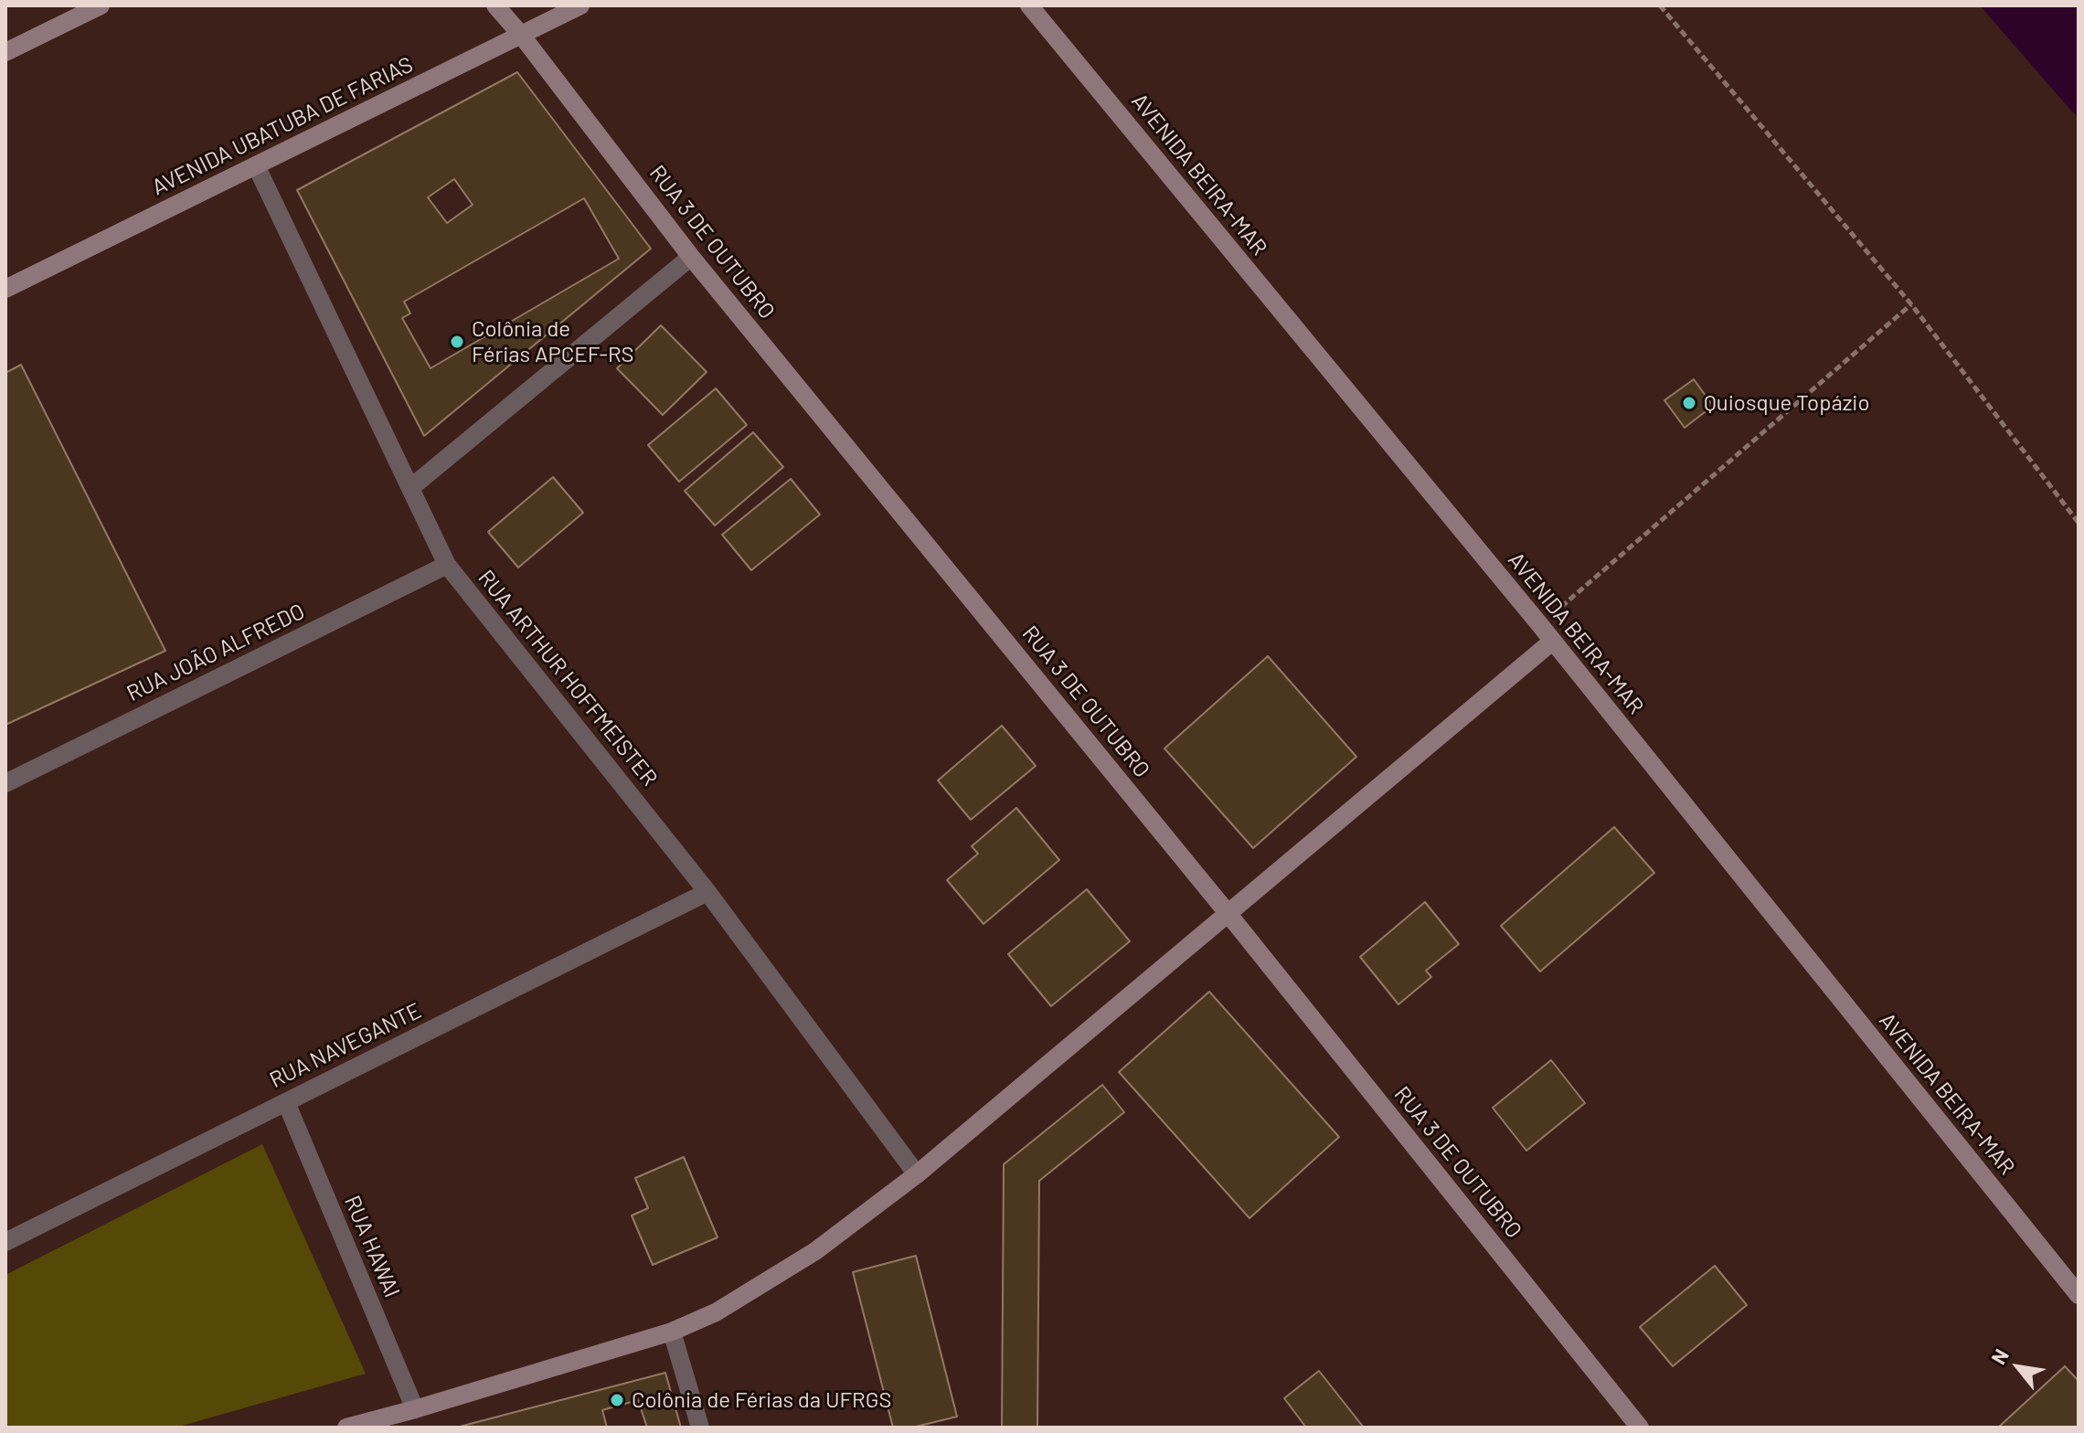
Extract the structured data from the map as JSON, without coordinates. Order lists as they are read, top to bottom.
{
  "streets": {
    "street": [
      "AVENIDA UBATUBA DE FARIAS",
      "AVENIDA BEIRA-MAR",
      "RUA 3 DE OUTUBRO",
      "RUA JOÃO ALFREDO",
      "RUA ARTHUR HOFFMEISTER",
      "RUA NAVEGANTE",
      "RUA HAWAI"
    ]
  },
  "crossings": [
    ["AVENIDA UBATUBA DE FARIAS", "RUA 3 DE OUTUBRO"],
    ["AVENIDA UBATUBA DE FARIAS", "RUA ARTHUR HOFFMEISTER"],
    ["RUA JOÃO ALFREDO", "RUA ARTHUR HOFFMEISTER"],
    ["RUA ARTHUR HOFFMEISTER", "RUA NAVEGANTE"],
    ["RUA NAVEGANTE", "RUA HAWAI"]
  ],
  "places": ["Colônia de Férias APCEF-RS", "Quiosque Topázio", "Colônia de Férias da UFRGS"],
  "north": "top left"
}
